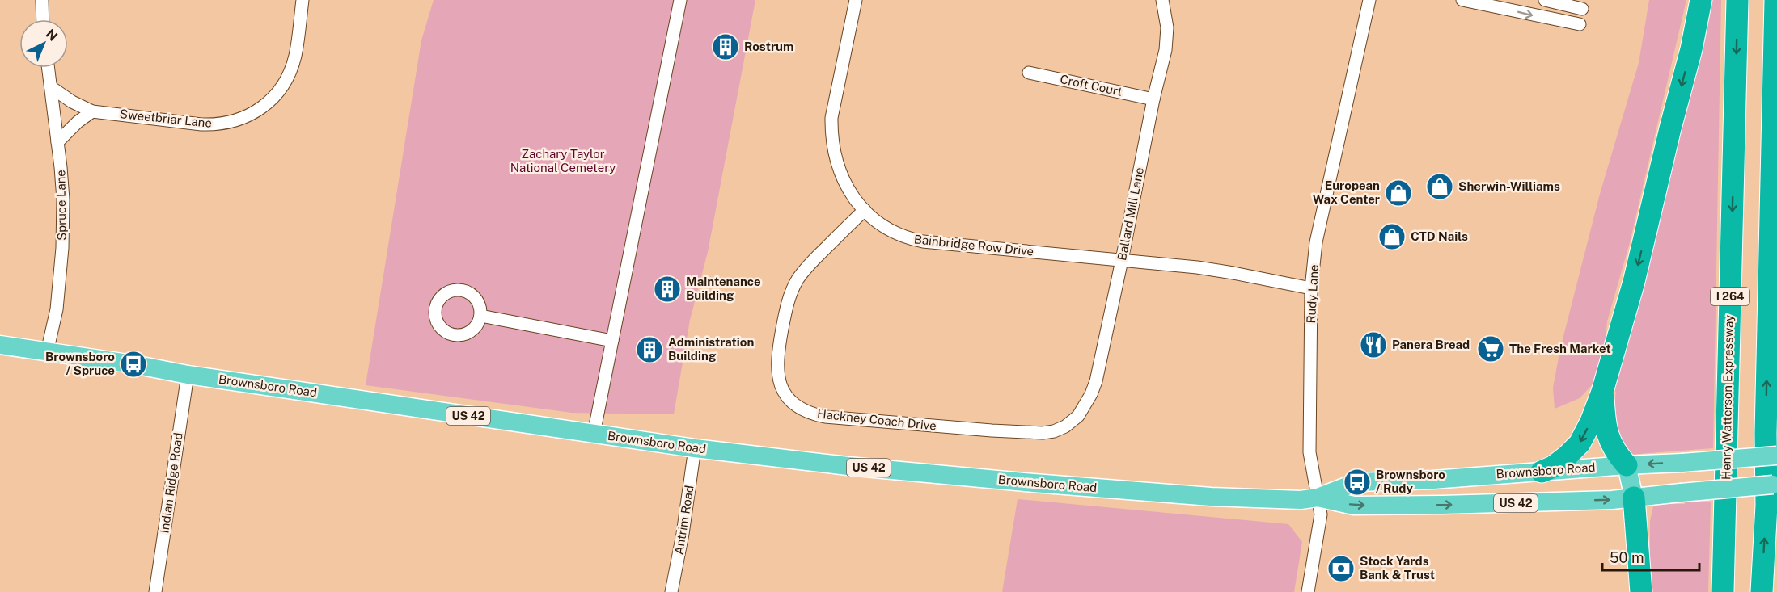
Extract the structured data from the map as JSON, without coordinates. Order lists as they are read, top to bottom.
{
  "streets": {
    "highway": ["I 264", "Henry Watterson Expressway"],
    "main road": ["Brownsboro Road", "US 42"],
    "street": [
      "Croft Court",
      "Sweetbriar Lane",
      "Spruce Lane",
      "Ballard Mill Lane",
      "Bainbridge Row Drive",
      "Rudy Lane",
      "Hackney Coach Drive",
      "Indian Ridge Road",
      "Antrim Road"
    ]
  },
  "crossings": [
    ["Croft Court", "Ballard Mill Lane"],
    ["Sweetbriar Lane", "Spruce Lane"],
    ["Spruce Lane", "Brownsboro Road"],
    ["Ballard Mill Lane", "Bainbridge Row Drive"],
    ["Ballard Mill Lane", "Hackney Coach Drive"],
    ["Bainbridge Row Drive", "Rudy Lane"],
    ["Bainbridge Row Drive", "Hackney Coach Drive"],
    ["Rudy Lane", "Brownsboro Road"],
    ["Brownsboro Road", "Indian Ridge Road"],
    ["Brownsboro Road", "Antrim Road"]
  ],
  "parks": ["Zachary Taylor National Cemetery"],
  "places": {
    "building": ["Rostrum", "Maintenance Building", "Administration Building"],
    "shop": ["Sherwin-Williams", "European Wax Center", "CTD Nails"],
    "restaurant": ["Panera Bread"],
    "supermarket": ["The Fresh Market"],
    "bus stop": ["Brownsboro / Spruce", "Brownsboro / Rudy"],
    "bank": ["Stock Yards Bank & Trust"]
  },
  "scale_bar": "50 m",
  "north": "top right"
}
